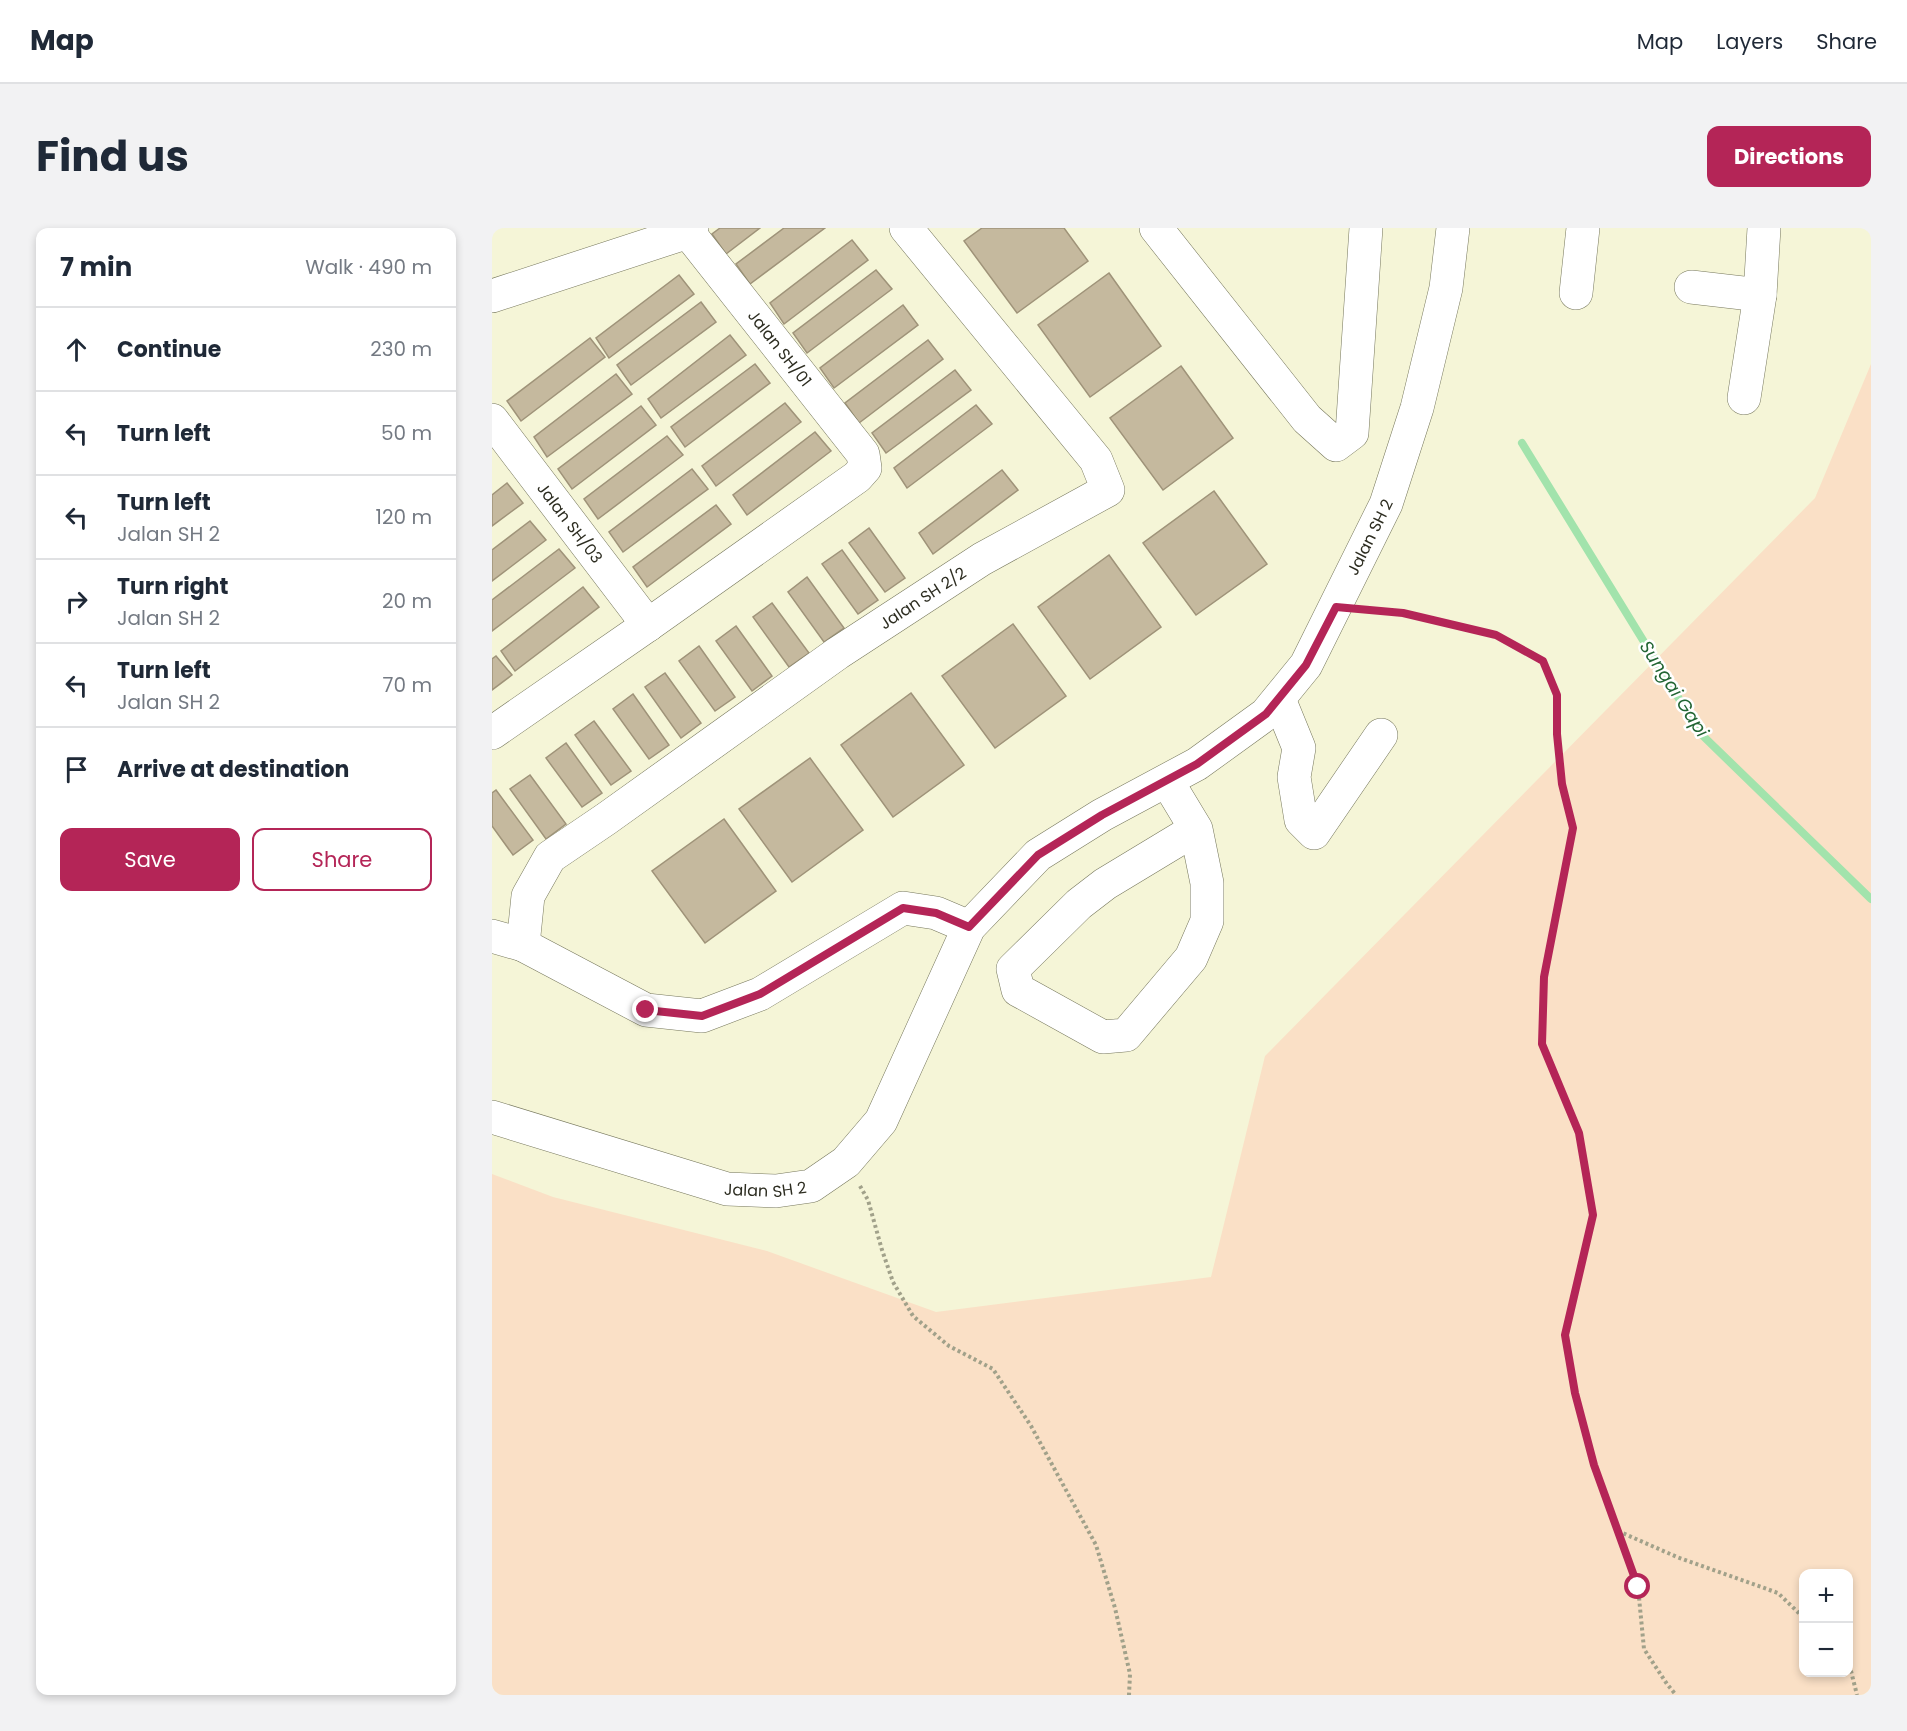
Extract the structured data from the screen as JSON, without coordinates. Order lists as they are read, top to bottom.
{
  "streets": {
    "street": [
      "Jalan SH/01",
      "Jalan SH/03",
      "Jalan SH 2",
      "Jalan SH 2/2"
    ]
  },
  "crossings": [
    ["Jalan SH/01", "Jalan SH/03"]
  ],
  "water": ["Sungai Gapi"],
  "page": {
    "header": "Map",
    "nav": ["Map", "Layers", "Share"],
    "title": "Find us",
    "buttons": [
      "Directions",
      ["Save", "Share"]
    ],
    "heading": ["7 min", "Walk · 490 m"],
    "list": [
      ["Continue", "230 m"],
      ["Turn left", "50 m"],
      ["Turn left", "Jalan SH 2", "120 m"],
      ["Turn right", "Jalan SH 2", "20 m"],
      ["Turn left", "Jalan SH 2", "70 m"],
      "Arrive at destination"
    ],
    "map_buttons": ["+", "−"]
  }
}
